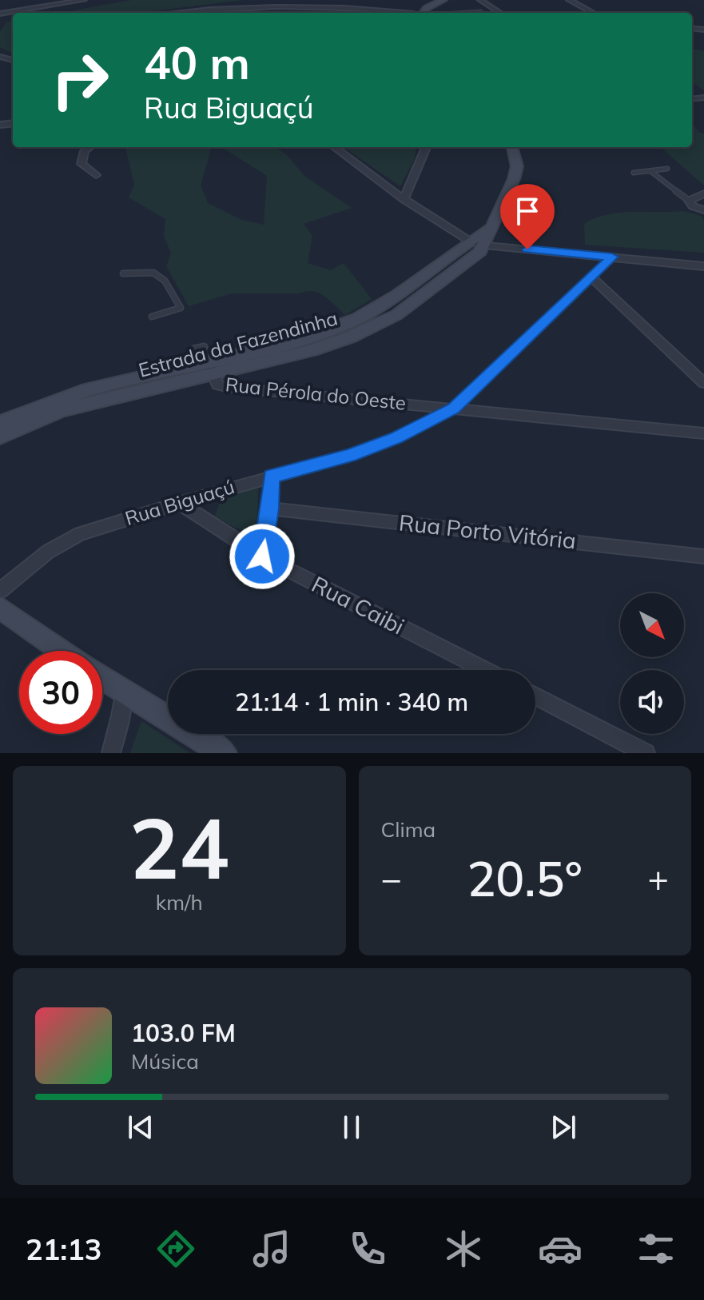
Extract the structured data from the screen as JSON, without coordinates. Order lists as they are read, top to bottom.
{
  "streets": {
    "main road": ["Estrada da Fazendinha"],
    "street": [
      "Rua Pérola do Oeste",
      "Rua Biguaçú",
      "Rua Porto Vitória",
      "Rua Caibi"
    ]
  },
  "crossings": [
    ["Estrada da Fazendinha", "Rua Pérola do Oeste"],
    ["Rua Pérola do Oeste", "Rua Biguaçú"],
    ["Rua Biguaçú", "Rua Caibi"]
  ],
  "north": "bottom right",
  "page": {
    "turn": ["40 m", "Rua Biguaçú"],
    "limit": "30",
    "trip": "21:14 · 1 min · 340 m",
    "tile": [
      ["24", "km/h"],
      "Clima"
    ],
    "heat": ["−", "20.5°", "+"],
    "song": ["103.0 FM", "Música"],
    "tabs": "21:13"
  }
}
